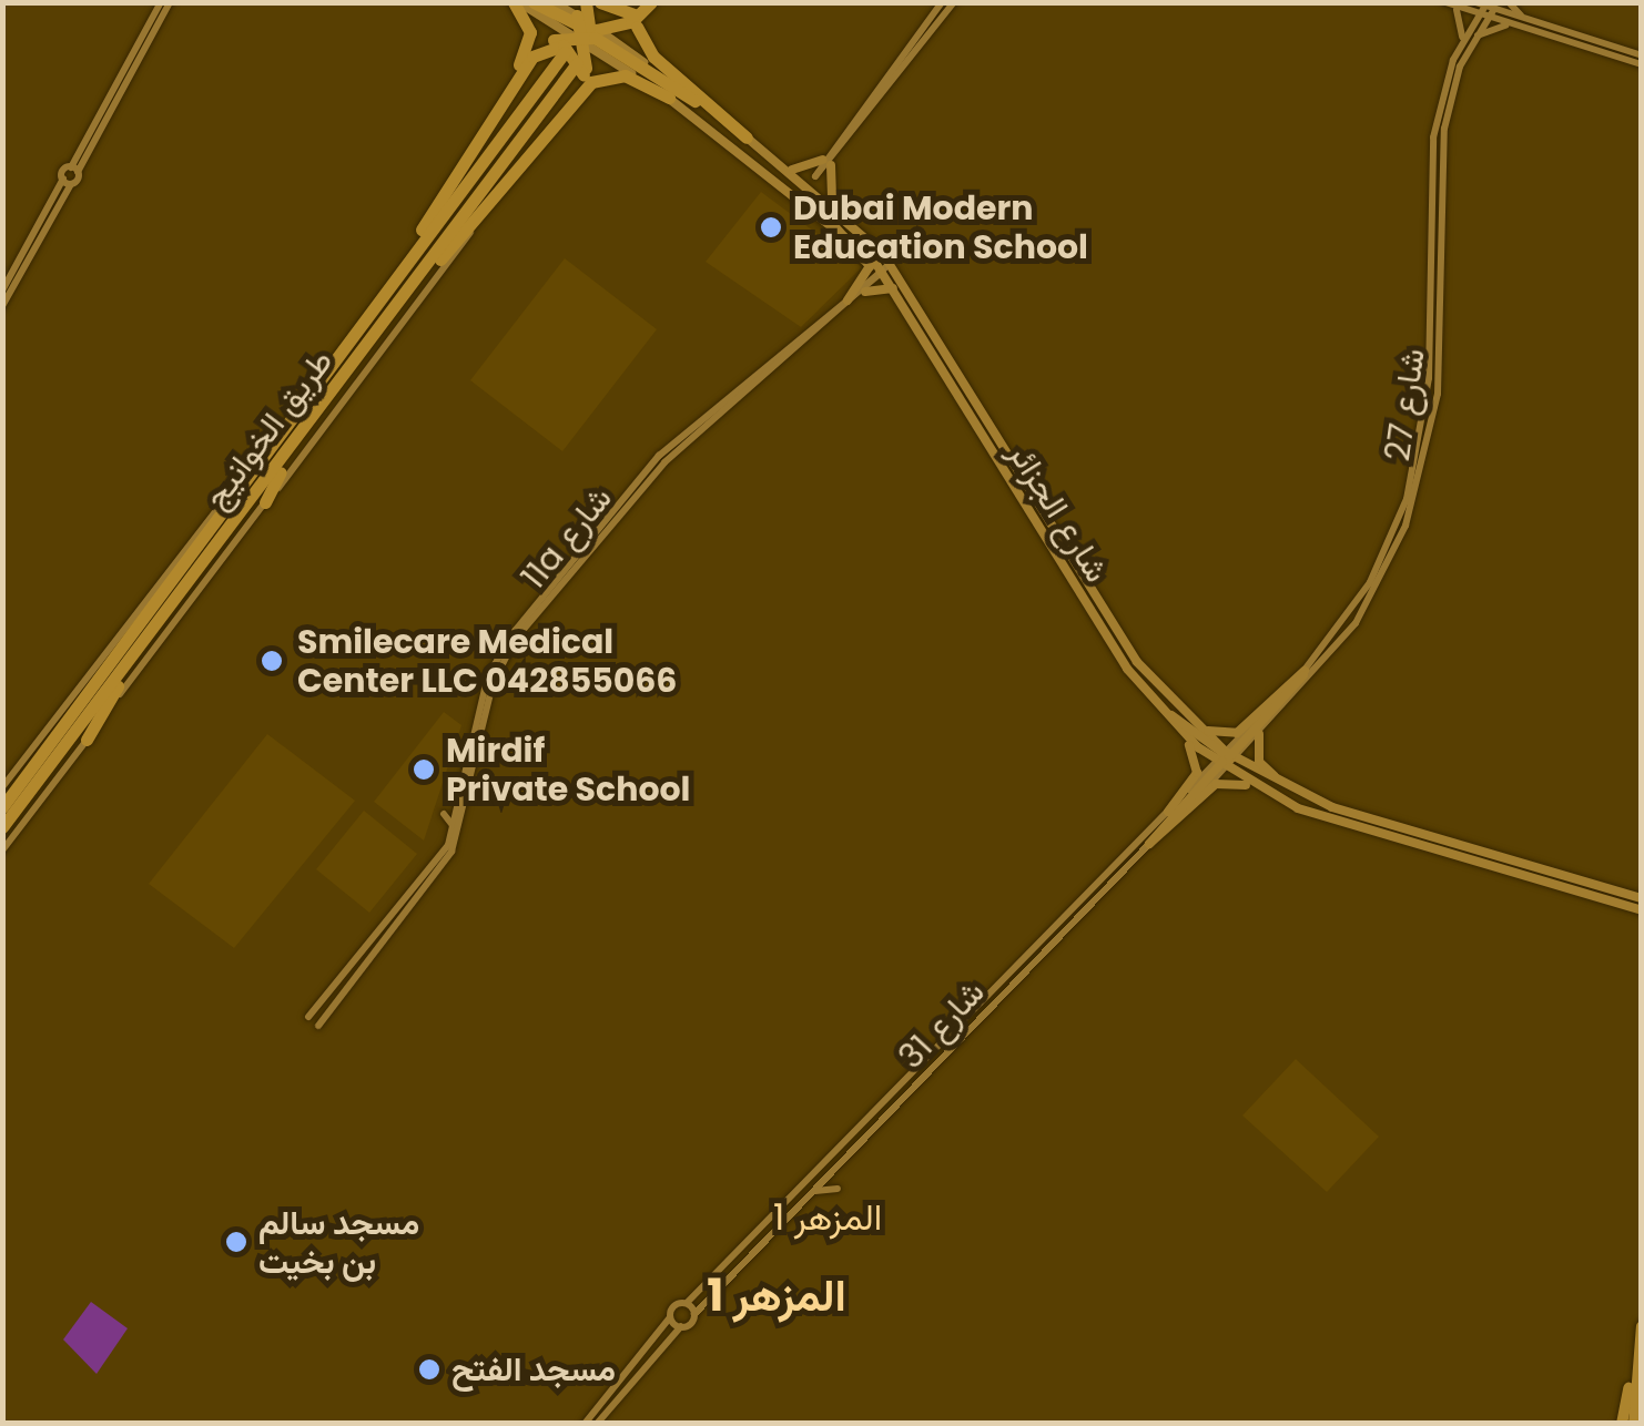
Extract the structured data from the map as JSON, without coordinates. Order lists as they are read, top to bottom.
{
  "streets": {
    "highway": ["طريق الخوانيج"],
    "main road": ["شارع الجزائر"],
    "street": ["شارع 27", "11a شارع", "شارع 31"]
  },
  "crossings": [
    ["شارع 27", "شارع الجزائر"],
    ["شارع 27", "شارع 31"],
    ["شارع الجزائر", "11a شارع"],
    ["شارع الجزائر", "شارع 31"]
  ],
  "districts": ["المزهر 1", "المزهر 1"],
  "places": [
    "Dubai Modern Education School",
    "Smilecare Medical Center LLC 042855066",
    "Mirdif Private School",
    "مسجد سالم بن بخيت",
    "مسجد الفتح"
  ]
}
